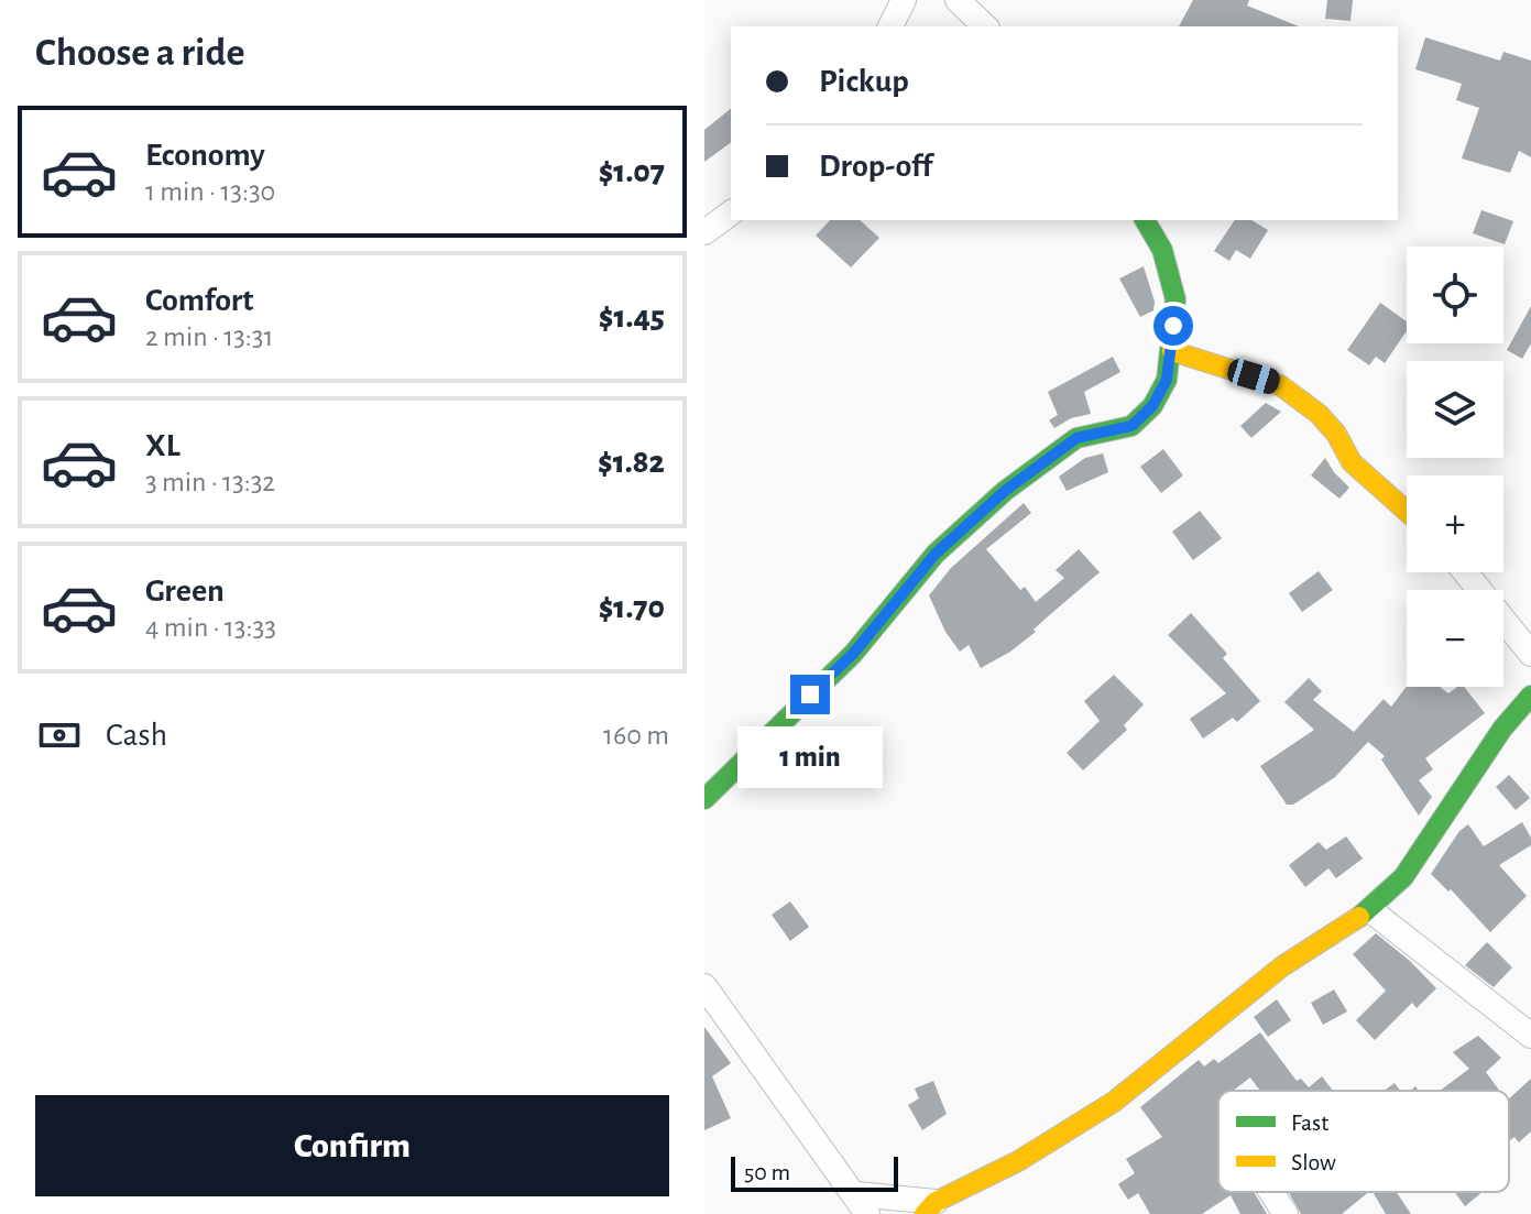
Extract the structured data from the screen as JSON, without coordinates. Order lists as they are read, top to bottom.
{
  "legend": ["Fast", "Slow"],
  "scale_bar": "50 m",
  "page": {
    "heading": "Choose a ride",
    "banner": ["Pickup", "Drop-off"],
    "list": [
      {
        "name": "Economy",
        "note": "1 min · 13:30",
        "value": "$1.07"
      },
      {
        "name": "Comfort",
        "note": "2 min · 13:31",
        "value": "$1.45"
      },
      {
        "name": "XL",
        "note": "3 min · 13:32",
        "value": "$1.82"
      },
      {
        "name": "Green",
        "note": "4 min · 13:33",
        "value": "$1.70"
      }
    ],
    "map_buttons": ["+", "−"],
    "pay": ["Cash", "160 m"],
    "bubble": "1 min",
    "buttons": "Confirm",
    "scale": "50 m"
  }
}
